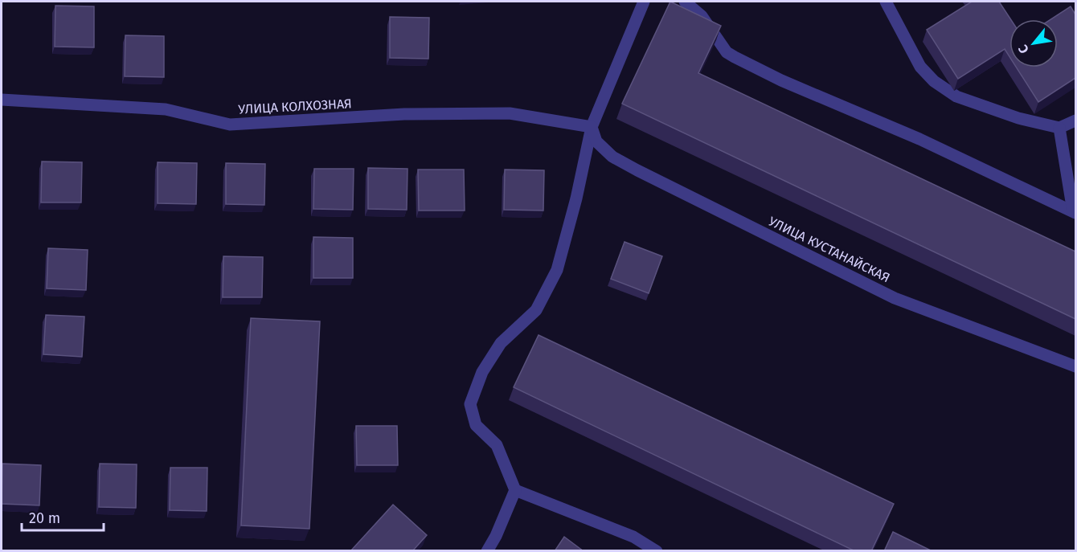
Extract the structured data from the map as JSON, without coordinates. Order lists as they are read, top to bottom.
{
  "streets": {
    "street": ["УЛИЦА КОЛХОЗНАЯ", "УЛИЦА КУСТАНАЙСКАЯ"]
  },
  "crossings": [
    ["УЛИЦА КОЛХОЗНАЯ", "УЛИЦА КУСТАНАЙСКАЯ"]
  ],
  "scale_bar": "20 m",
  "north": "bottom left"
}
